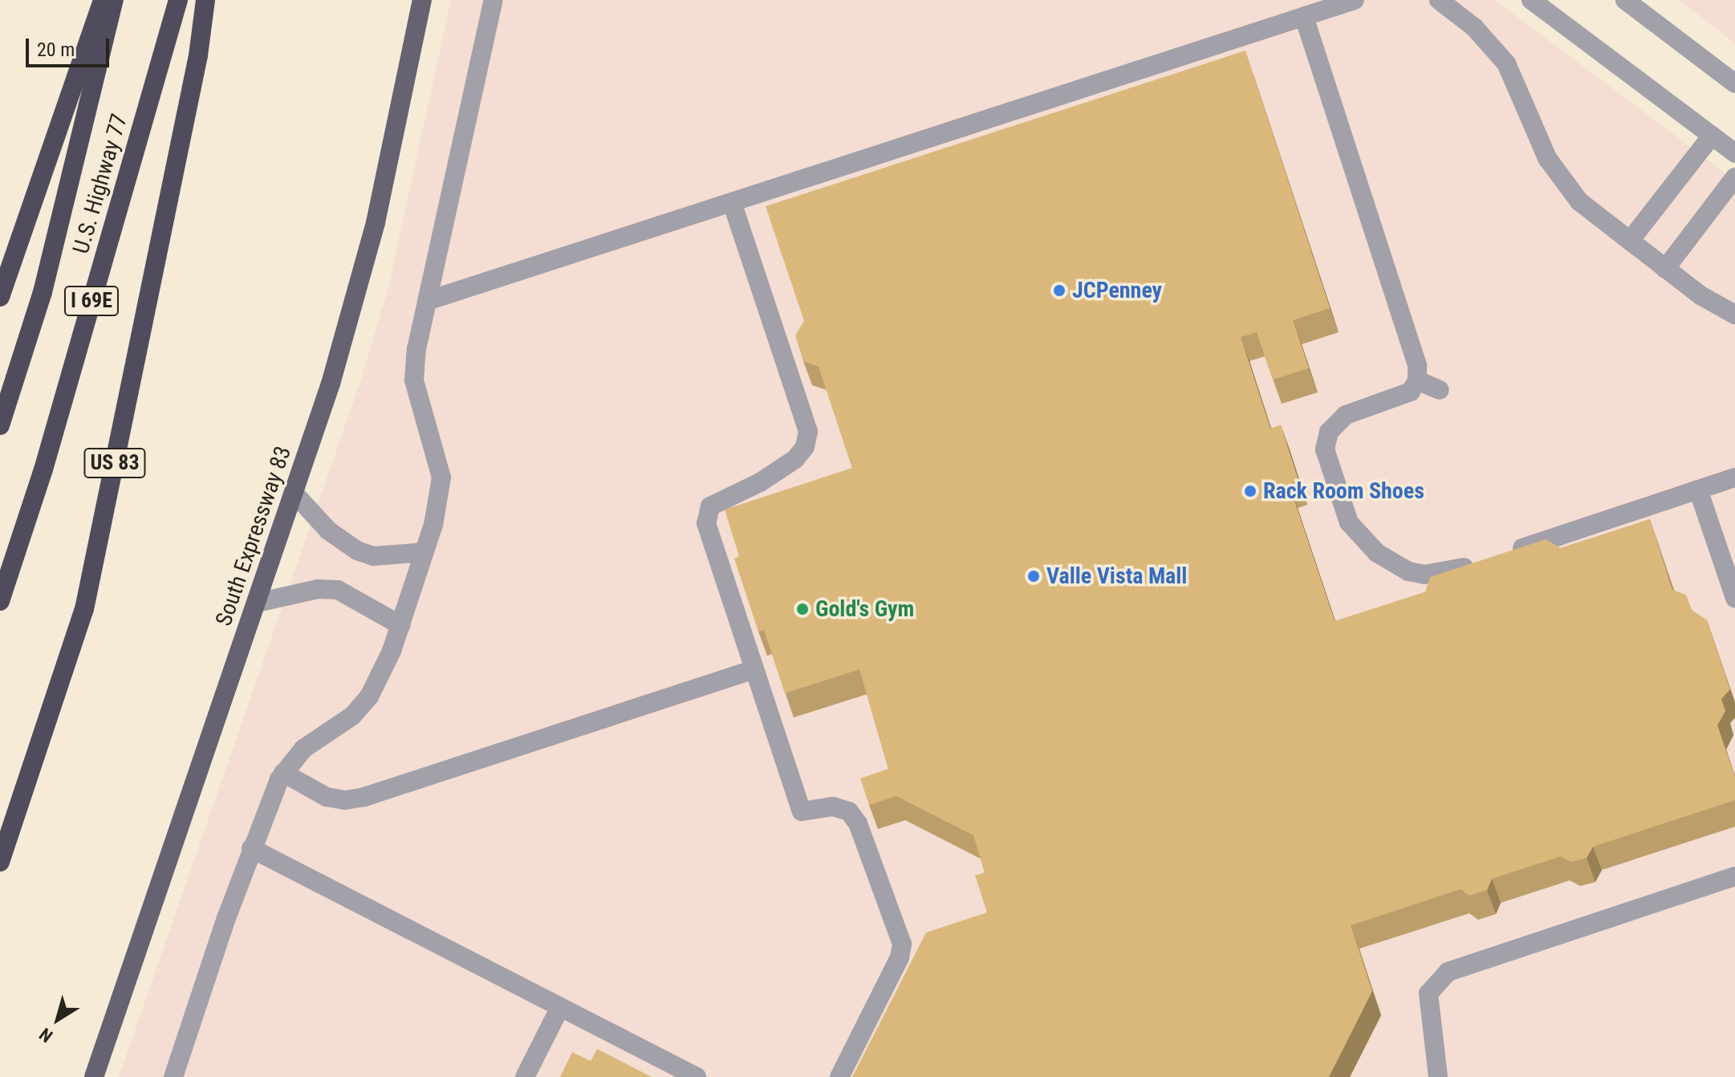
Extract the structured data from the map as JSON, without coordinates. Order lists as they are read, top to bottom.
{
  "streets": {
    "highway": ["U.S. Highway 77", "I 69E", "US 83"],
    "main road": ["South Expressway 83"]
  },
  "places": [
    "JCPenney",
    "Rack Room Shoes",
    "Valle Vista Mall",
    "Gold's Gym"
  ],
  "scale_bar": "20 m",
  "north": "bottom left"
}
